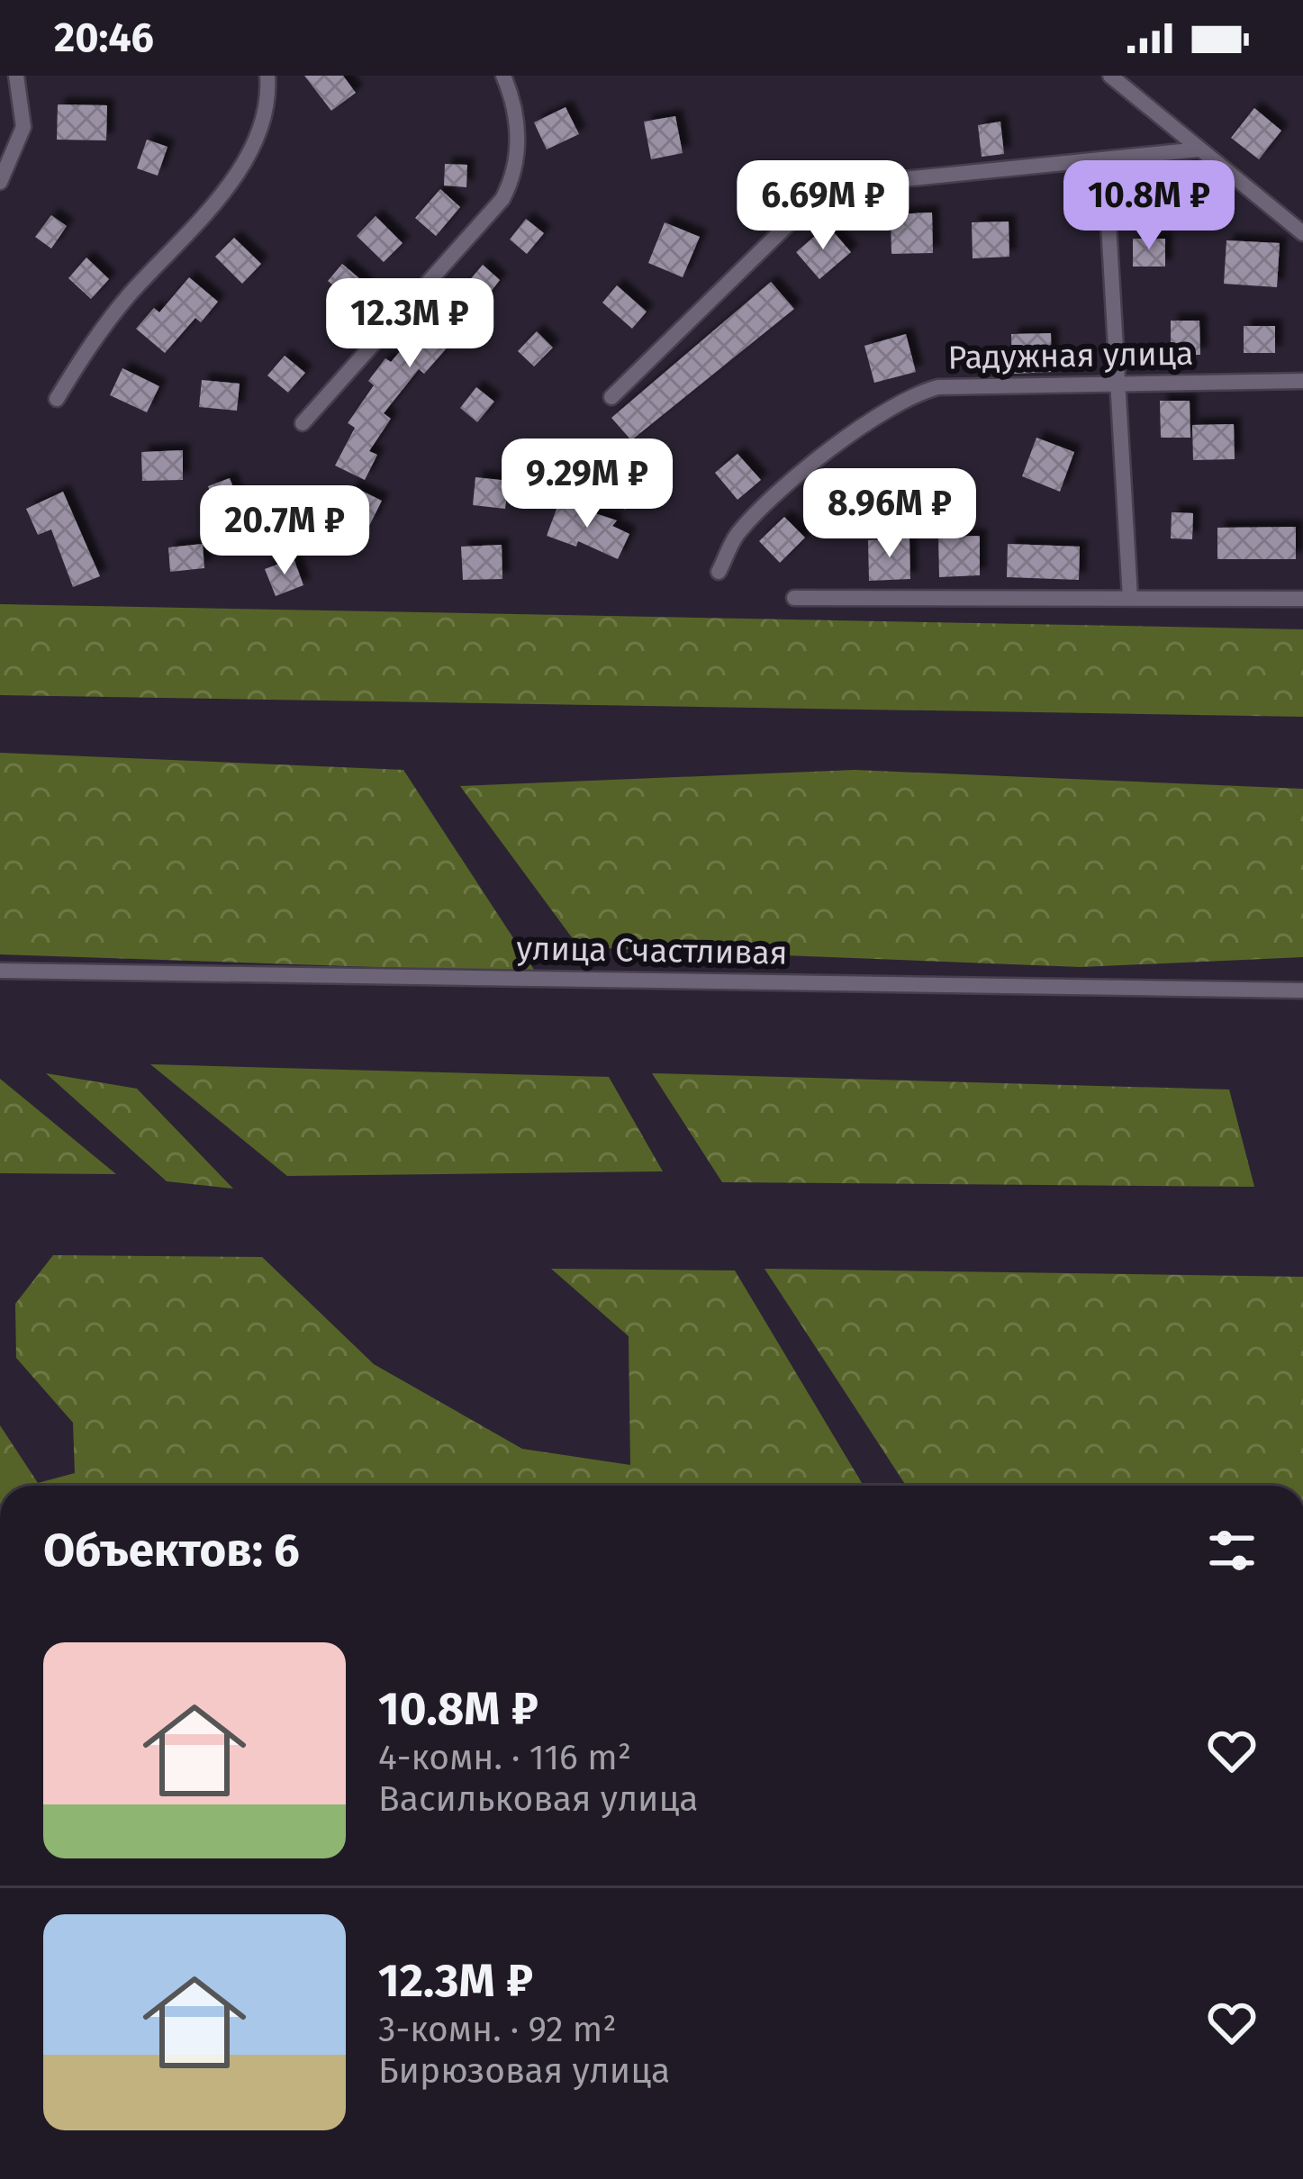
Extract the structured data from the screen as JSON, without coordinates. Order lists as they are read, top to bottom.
{
  "streets": {
    "street": ["Радужная улица", "улица Счастливая"]
  },
  "page": {
    "status": "20:46",
    "price": [
      "6.69M ₽",
      "10.8M ₽",
      "12.3M ₽",
      "9.29M ₽",
      "8.96M ₽",
      "20.7M ₽"
    ],
    "heading": "Объектов: 6",
    "list": [
      {
        "name": "10.8M ₽",
        "note": "4-комн. · 116 m² · Васильковая улица"
      },
      {
        "name": "12.3M ₽",
        "note": "3-комн. · 92 m² · Бирюзовая улица"
      }
    ]
  }
}
